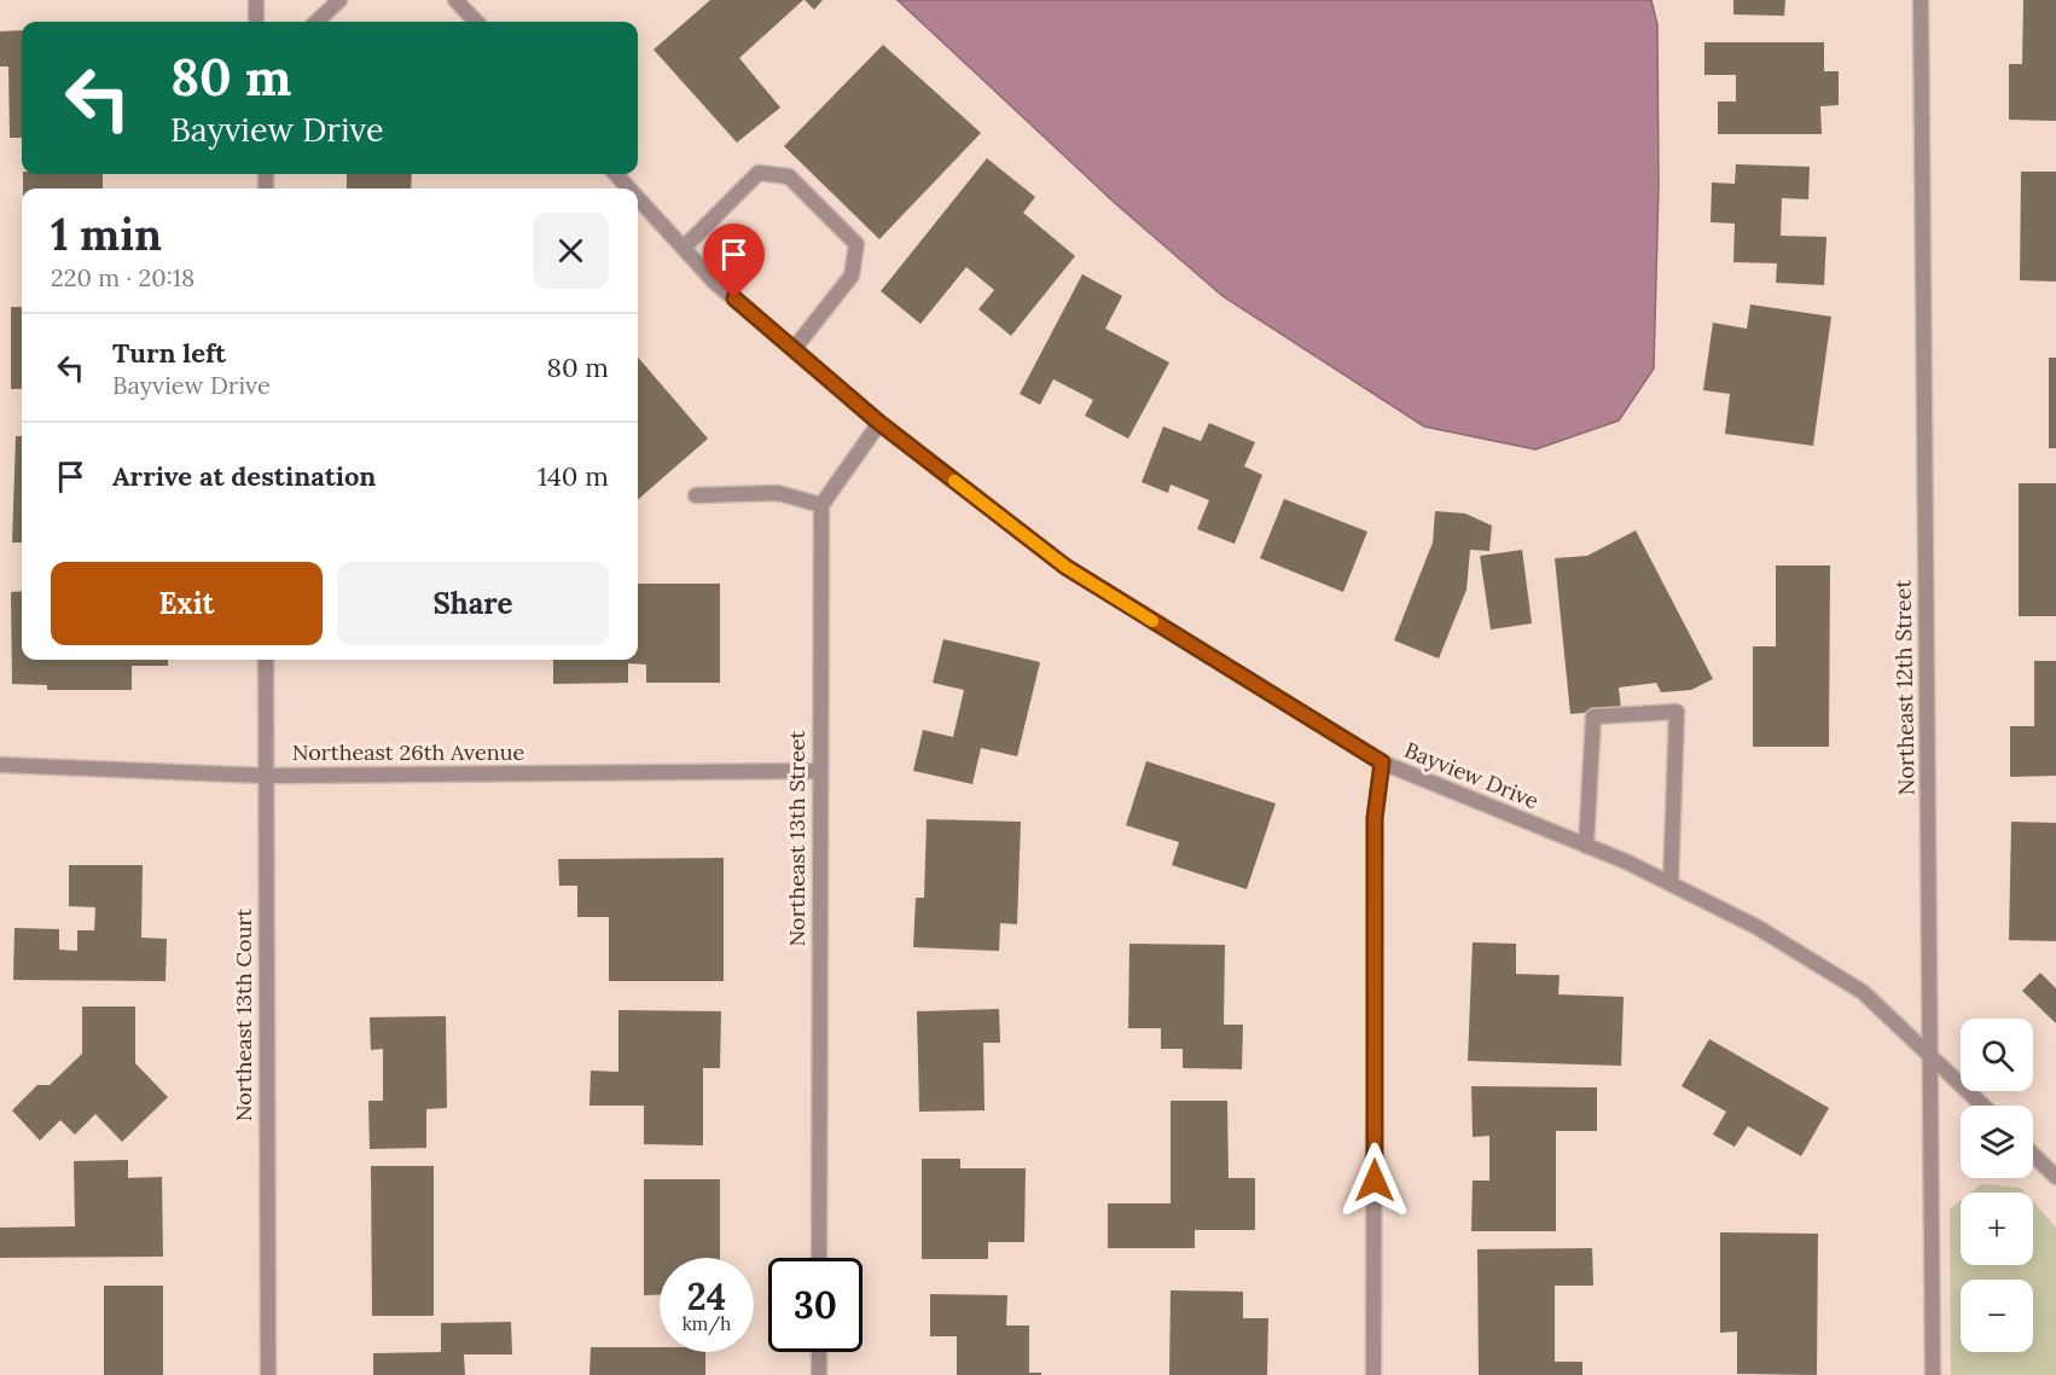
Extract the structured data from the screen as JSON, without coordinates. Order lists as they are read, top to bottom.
{
  "streets": {
    "street": [
      "Northeast 12th Street",
      "Northeast 26th Avenue",
      "Bayview Drive",
      "Northeast 13th Street",
      "Northeast 13th Court"
    ]
  },
  "crossings": [
    ["Northeast 12th Street", "Bayview Drive"],
    ["Northeast 26th Avenue", "Northeast 13th Street"],
    ["Northeast 26th Avenue", "Northeast 13th Court"]
  ],
  "page": {
    "turn": ["80 m", "Bayview Drive"],
    "heading": ["1 min", "220 m · 20:18"],
    "list": [
      {
        "name": "Turn left",
        "note": "Bayview Drive",
        "value": "80 m"
      },
      {
        "name": "Arrive at destination",
        "value": "140 m"
      }
    ],
    "buttons": ["Exit", "Share"],
    "map_buttons": ["+", "−"],
    "speed": "24 km/h",
    "limit": "30"
  }
}
